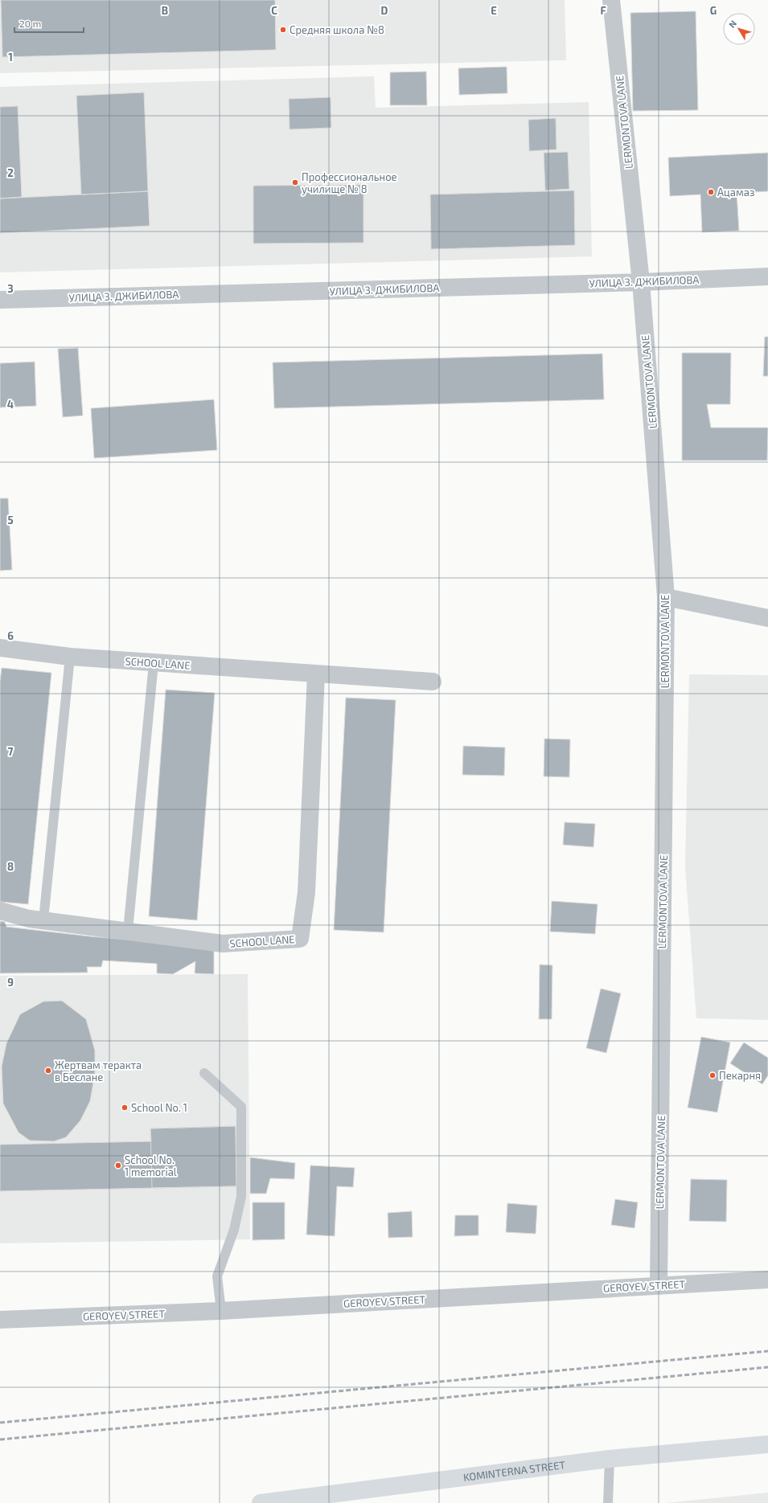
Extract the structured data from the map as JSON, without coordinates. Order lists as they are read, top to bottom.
{
  "streets": {
    "street": [
      "LERMONTOVA LANE",
      "УЛИЦА З. ДЖИБИЛОВА",
      "SCHOOL LANE",
      "GEROYEV STREET",
      "KOMINTERNA STREET"
    ]
  },
  "crossings": [
    ["LERMONTOVA LANE", "УЛИЦА З. ДЖИБИЛОВА"],
    ["LERMONTOVA LANE", "GEROYEV STREET"]
  ],
  "places": [
    "Средняя школа №8",
    "Профессиональное училище № 8",
    "Ацамаз",
    "Жертвам теракта в Беслане",
    "Пекарня",
    "School No. 1",
    "School No. 1 memorial"
  ],
  "scale_bar": "20 m",
  "north": "top left",
  "grid": {
    "columns": [
      "B",
      "C",
      "D",
      "E",
      "F",
      "G"
    ],
    "rows": [
      "1",
      "2",
      "3",
      "4",
      "5",
      "6",
      "7",
      "8",
      "9"
    ]
  }
}
